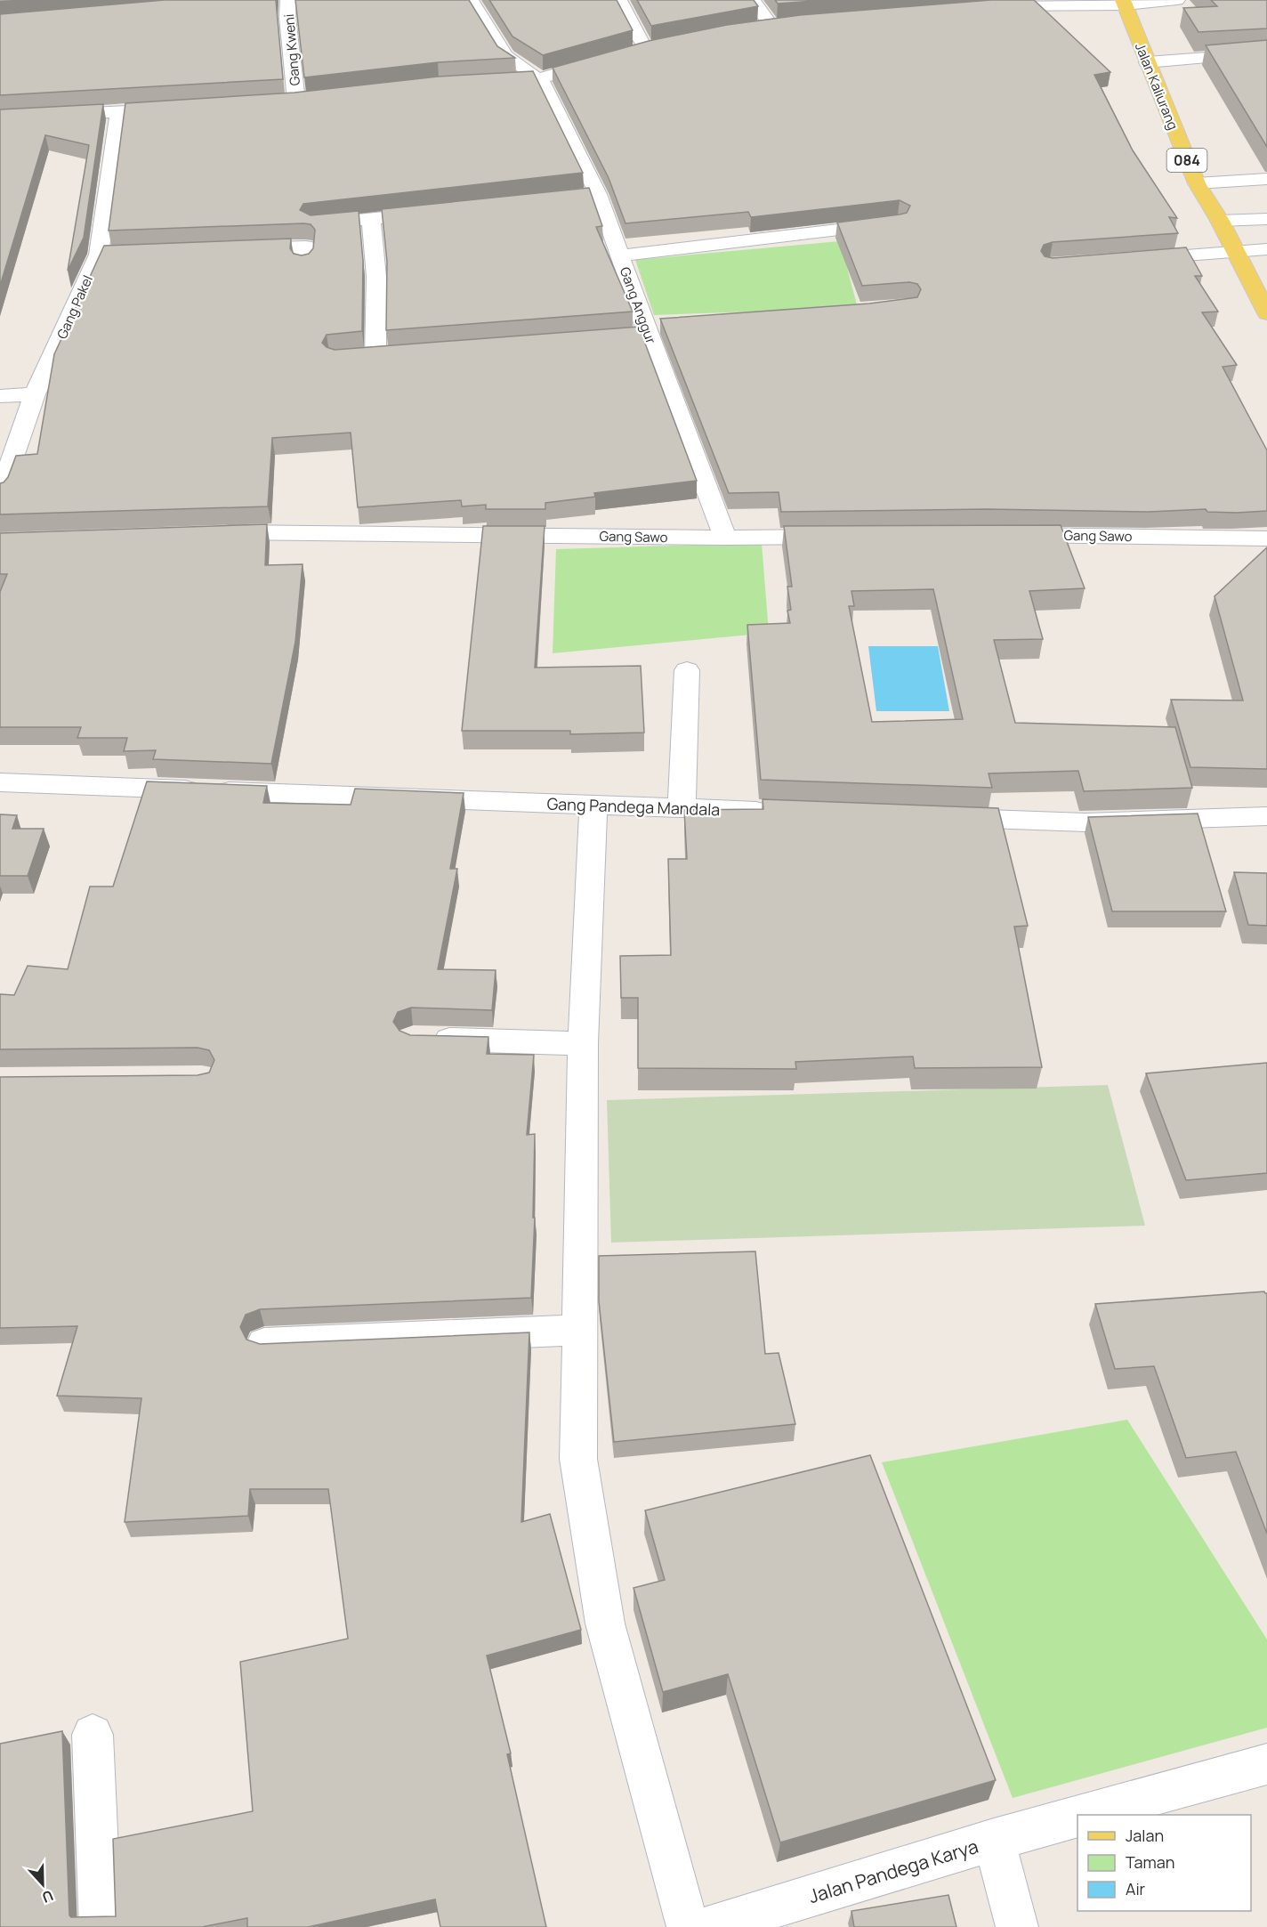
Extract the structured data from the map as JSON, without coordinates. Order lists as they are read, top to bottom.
{
  "streets": {
    "main road": ["Jalan Kaliurang", "084"],
    "street": [
      "Gang Kweni",
      "Gang Anggur",
      "Gang Pakel",
      "Gang Sawo",
      "Gang Pandega Mandala",
      "Jalan Pandega Karya"
    ]
  },
  "crossings": [
    ["Gang Anggur", "Gang Sawo"]
  ],
  "legend": ["Jalan", "Taman", "Air"],
  "north": "bottom"
}
